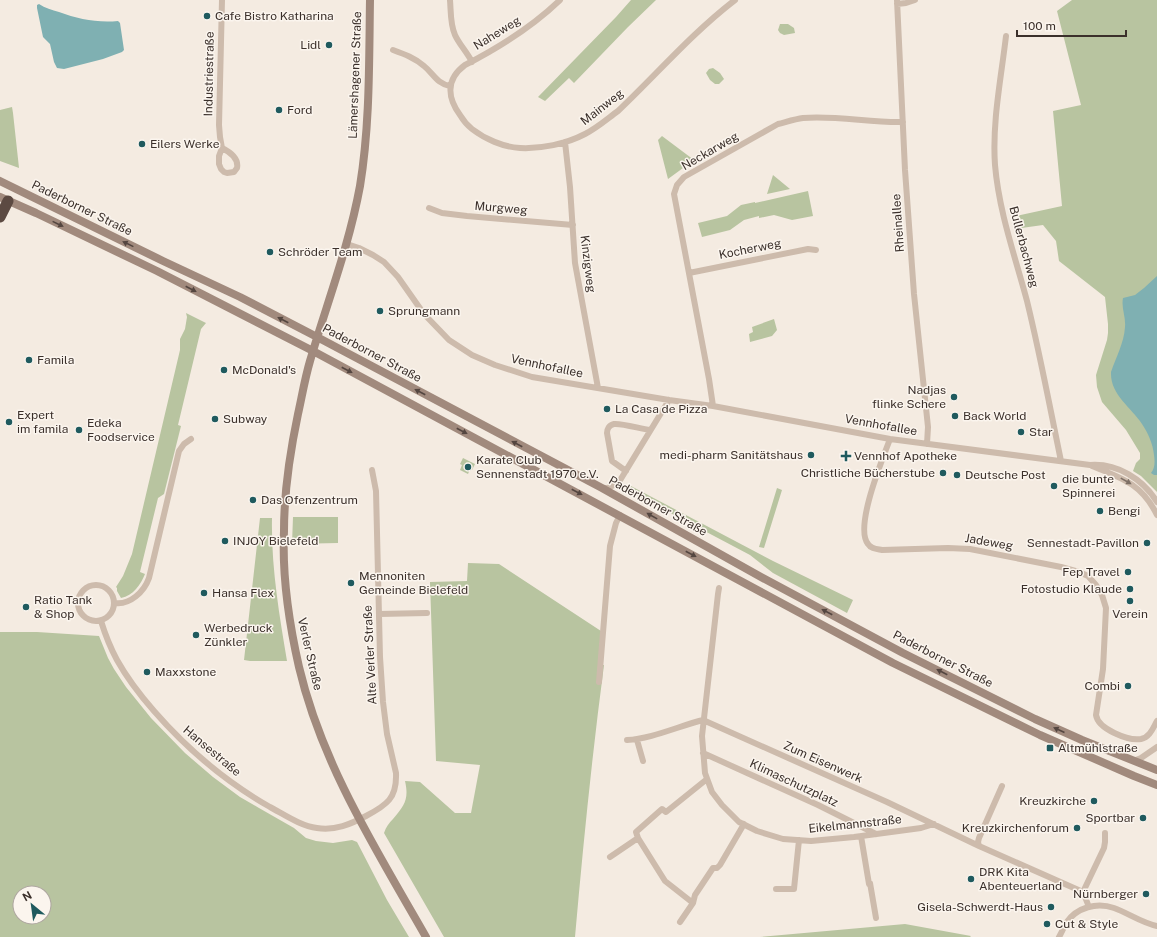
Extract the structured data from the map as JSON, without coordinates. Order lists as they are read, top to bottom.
{
  "streets": {
    "main road": ["Lämershagener Straße", "Paderborner Straße", "Verler Straße"],
    "street": [
      "Naheweg",
      "Industriestraße",
      "Mainweg",
      "Neckarweg",
      "Murgweg",
      "Rheinallee",
      "Bullerbachweg",
      "Kocherweg",
      "Kinzigweg",
      "Vennhofallee",
      "Jadeweg",
      "Alte Verler Straße",
      "Hansestraße",
      "Zum Eisenwerk",
      "Klimaschutzplatz",
      "Eikelmannstraße"
    ]
  },
  "crossings": [
    ["Naheweg", "Mainweg"],
    ["Lämershagener Straße", "Paderborner Straße"],
    ["Lämershagener Straße", "Vennhofallee"],
    ["Lämershagener Straße", "Verler Straße"],
    ["Mainweg", "Kinzigweg"],
    ["Neckarweg", "Rheinallee"],
    ["Neckarweg", "Kocherweg"],
    ["Neckarweg", "Vennhofallee"],
    ["Paderborner Straße", "Verler Straße"],
    ["Murgweg", "Kinzigweg"],
    ["Rheinallee", "Vennhofallee"],
    ["Bullerbachweg", "Vennhofallee"],
    ["Kinzigweg", "Vennhofallee"],
    ["Vennhofallee", "Jadeweg"],
    ["Verler Straße", "Alte Verler Straße"],
    ["Verler Straße", "Hansestraße"],
    ["Alte Verler Straße", "Hansestraße"],
    ["Zum Eisenwerk", "Eikelmannstraße"],
    ["Klimaschutzplatz", "Eikelmannstraße"]
  ],
  "places": {
    "other": [
      "Cafe Bistro Katharina",
      "Lidl",
      "Ford",
      "Eilers Werke",
      "Schröder Team",
      "Sprungmann",
      "Famila",
      "McDonald's",
      "Nadjas flinke Schere",
      "La Casa de Pizza",
      "Back World",
      "Subway",
      "Expert im famila",
      "Edeka Foodservice",
      "Star",
      "medi-pharm Sanitätshaus",
      "Karate Club Sennenstadt 1970 e.V.",
      "Christliche Bücherstube",
      "Deutsche Post",
      "die bunte Spinnerei",
      "Das Ofenzentrum",
      "Bengi",
      "INJOY Bielefeld",
      "Sennestadt-Pavillon",
      "Fep Travel",
      "Mennoniten Gemeinde Bielefeld",
      "Fotostudio Klaude",
      "Hansa Flex",
      "Verein",
      "Ratio Tank & Shop",
      "Werbedruck Zünkler",
      "Maxxstone",
      "Combi",
      "Kreuzkirche",
      "Sportbar",
      "Kreuzkirchenforum",
      "DRK Kita Abenteuerland",
      "Nürnberger",
      "Gisela-Schwerdt-Haus",
      "Cut & Style"
    ],
    "health": ["Vennhof Apotheke"],
    "transit": ["Altmühlstraße"]
  },
  "scale_bar": "100 m",
  "north": "top left"
}
